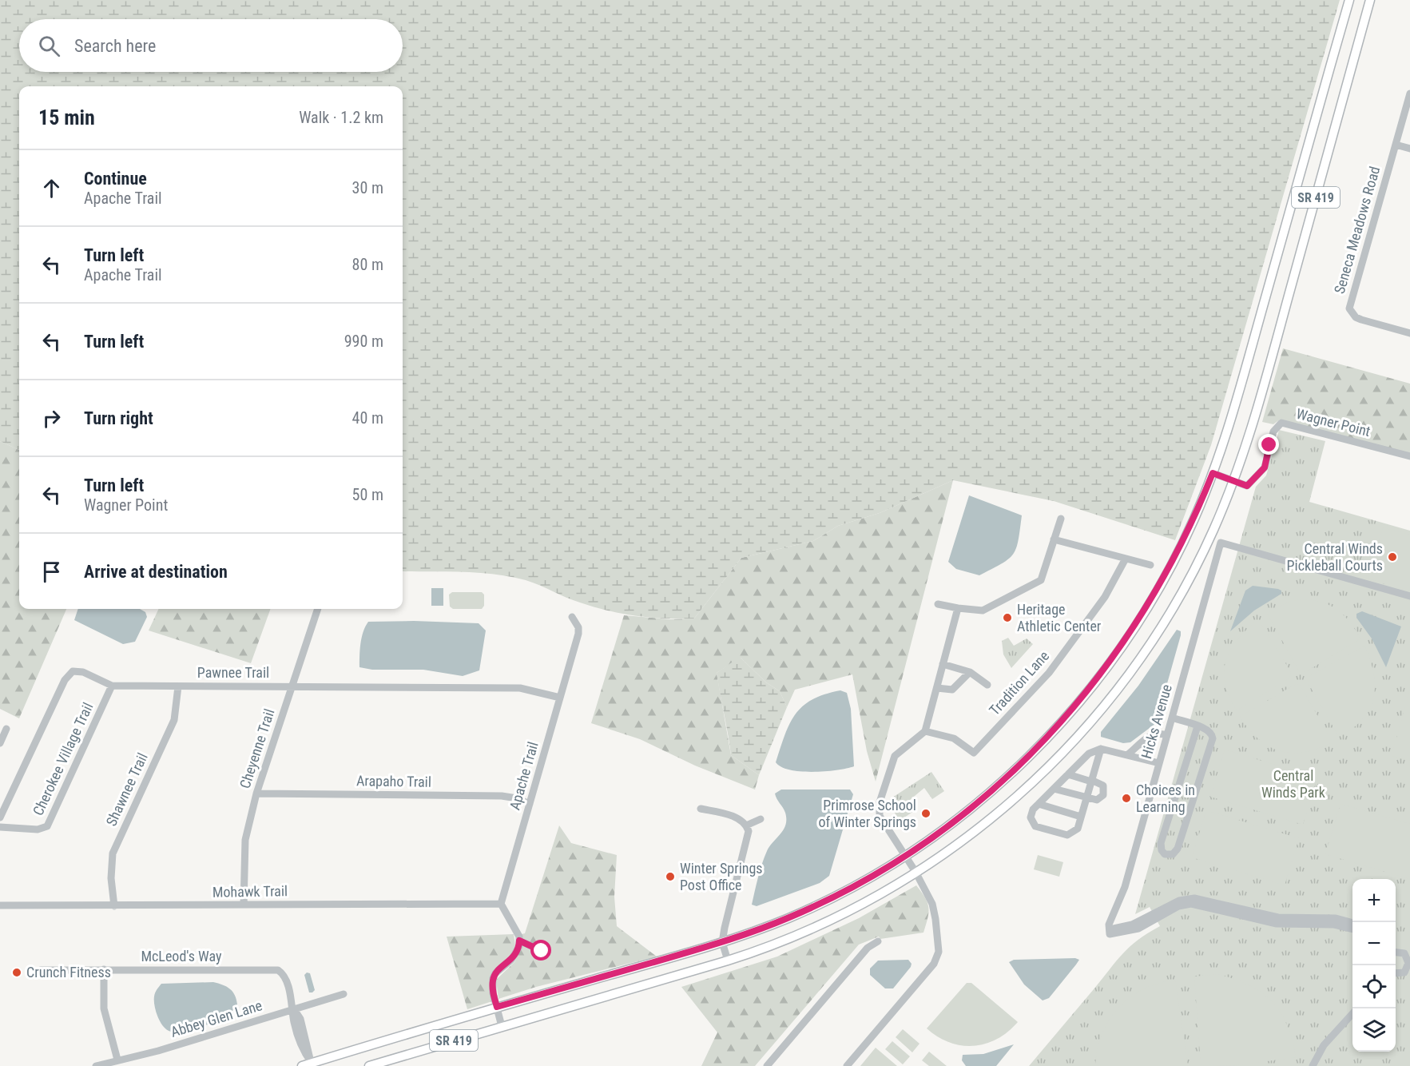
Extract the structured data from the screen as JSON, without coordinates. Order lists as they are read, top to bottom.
{
  "streets": {
    "main road": ["SR 419"],
    "street": [
      "Seneca Meadows Road",
      "Wagner Point",
      "Pawnee Trail",
      "Tradition Lane",
      "Hicks Avenue",
      "Cheyenne Trail",
      "Cherokee Village Trail",
      "Apache Trail",
      "Arapaho Trail",
      "Shawnee Trail",
      "Mohawk Trail",
      "McLeod's Way",
      "Abbey Glen Lane"
    ]
  },
  "crossings": [
    ["SR 419", "Wagner Point"],
    ["SR 419", "McLeod's Way"],
    ["Pawnee Trail", "Cheyenne Trail"],
    ["Pawnee Trail", "Cherokee Village Trail"],
    ["Pawnee Trail", "Apache Trail"],
    ["Pawnee Trail", "Shawnee Trail"],
    ["Cheyenne Trail", "Arapaho Trail"],
    ["Cheyenne Trail", "Mohawk Trail"],
    ["Apache Trail", "Arapaho Trail"],
    ["Apache Trail", "Mohawk Trail"],
    ["Shawnee Trail", "Mohawk Trail"],
    ["McLeod's Way", "Abbey Glen Lane"]
  ],
  "parks": ["Central Winds Park"],
  "places": [
    "Central Winds Pickleball Courts",
    "Heritage Athletic Center",
    "Choices in Learning",
    "Primrose School of Winter Springs",
    "Winter Springs Post Office",
    "Crunch Fitness"
  ],
  "page": {
    "search": "Search here",
    "heading": ["15 min", "Walk · 1.2 km"],
    "list": [
      ["Continue", "Apache Trail", "30 m"],
      ["Turn left", "Apache Trail", "80 m"],
      ["Turn left", "990 m"],
      ["Turn right", "40 m"],
      ["Turn left", "Wagner Point", "50 m"],
      "Arrive at destination"
    ],
    "map_buttons": ["+", "−"]
  }
}
